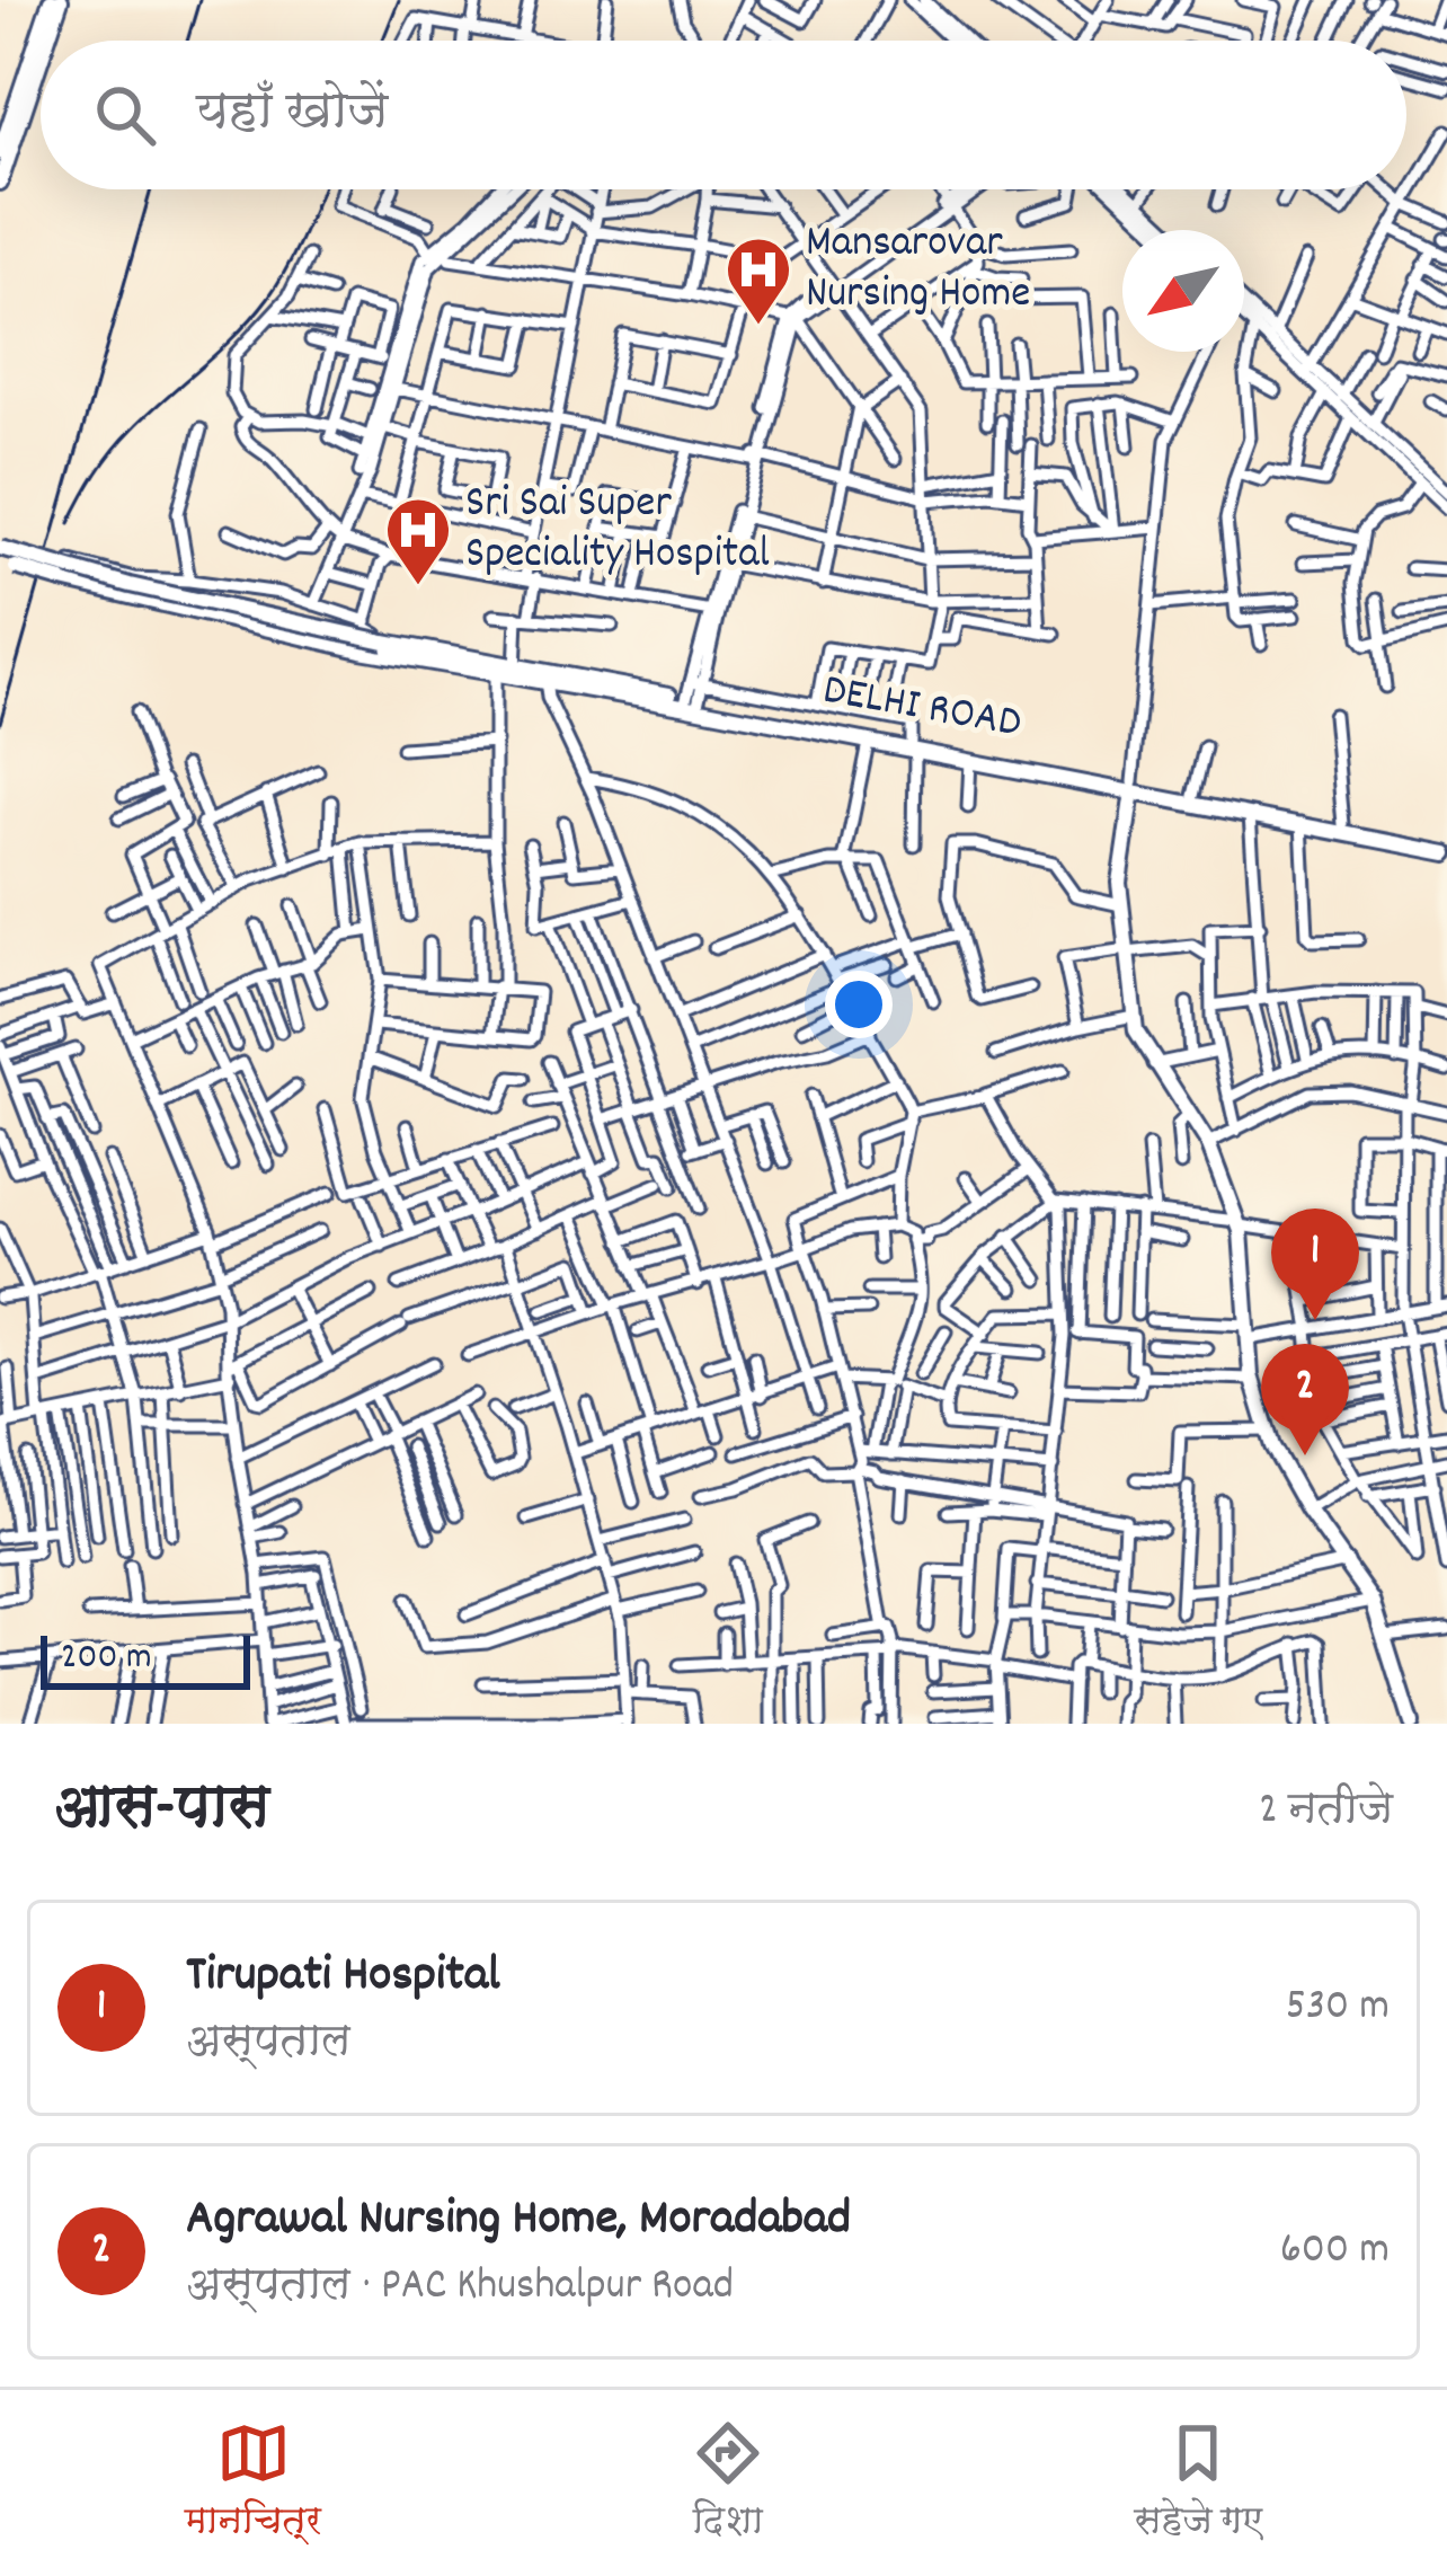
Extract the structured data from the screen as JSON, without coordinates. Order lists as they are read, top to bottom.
{
  "streets": {
    "main road": ["DELHI ROAD"]
  },
  "places": {
    "hospital": ["Mansarovar Nursing Home", "Sri Sai Super Speciality Hospital"]
  },
  "scale_bar": "200 m",
  "north": "bottom left",
  "page": {
    "search": "यहाँ खोजें",
    "pins": ["1", "2"],
    "scale": "200 m",
    "heading": ["आस-पास", "2 नतीजे"],
    "list": [
      {
        "mark": "1",
        "name": "Tirupati Hospital",
        "note": "अस्पताल",
        "value": "530 m"
      },
      {
        "mark": "2",
        "name": "Agrawal Nursing Home, Moradabad",
        "note": "अस्पताल · PAC Khushalpur Road",
        "value": "600 m"
      }
    ],
    "nav": ["मानचित्र", "दिशा", "सहेजे गए"]
  }
}
